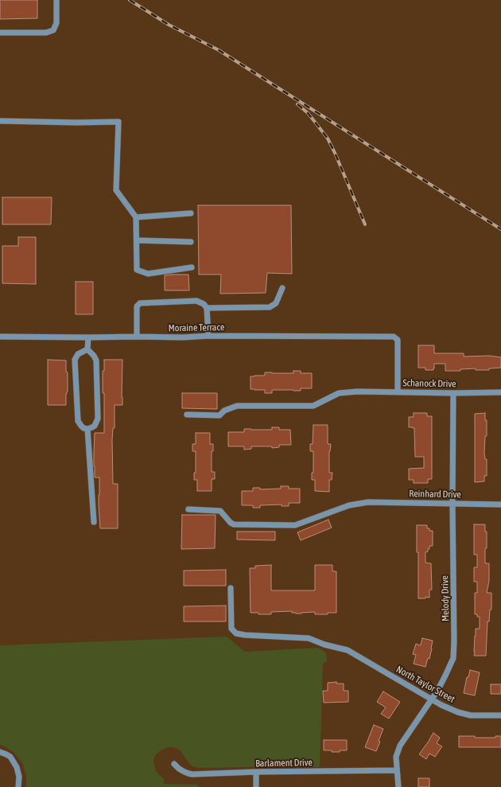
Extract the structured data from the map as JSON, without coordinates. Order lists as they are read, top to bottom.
{
  "streets": {
    "street": [
      "Moraine Terrace",
      "Schanock Drive",
      "Reinhard Drive",
      "Melody Drive",
      "North Taylor Street",
      "Barlament Drive"
    ]
  },
  "crossings": [
    ["Moraine Terrace", "Schanock Drive"],
    ["Schanock Drive", "Melody Drive"],
    ["Reinhard Drive", "Melody Drive"],
    ["Melody Drive", "North Taylor Street"],
    ["Melody Drive", "Barlament Drive"]
  ]
}
